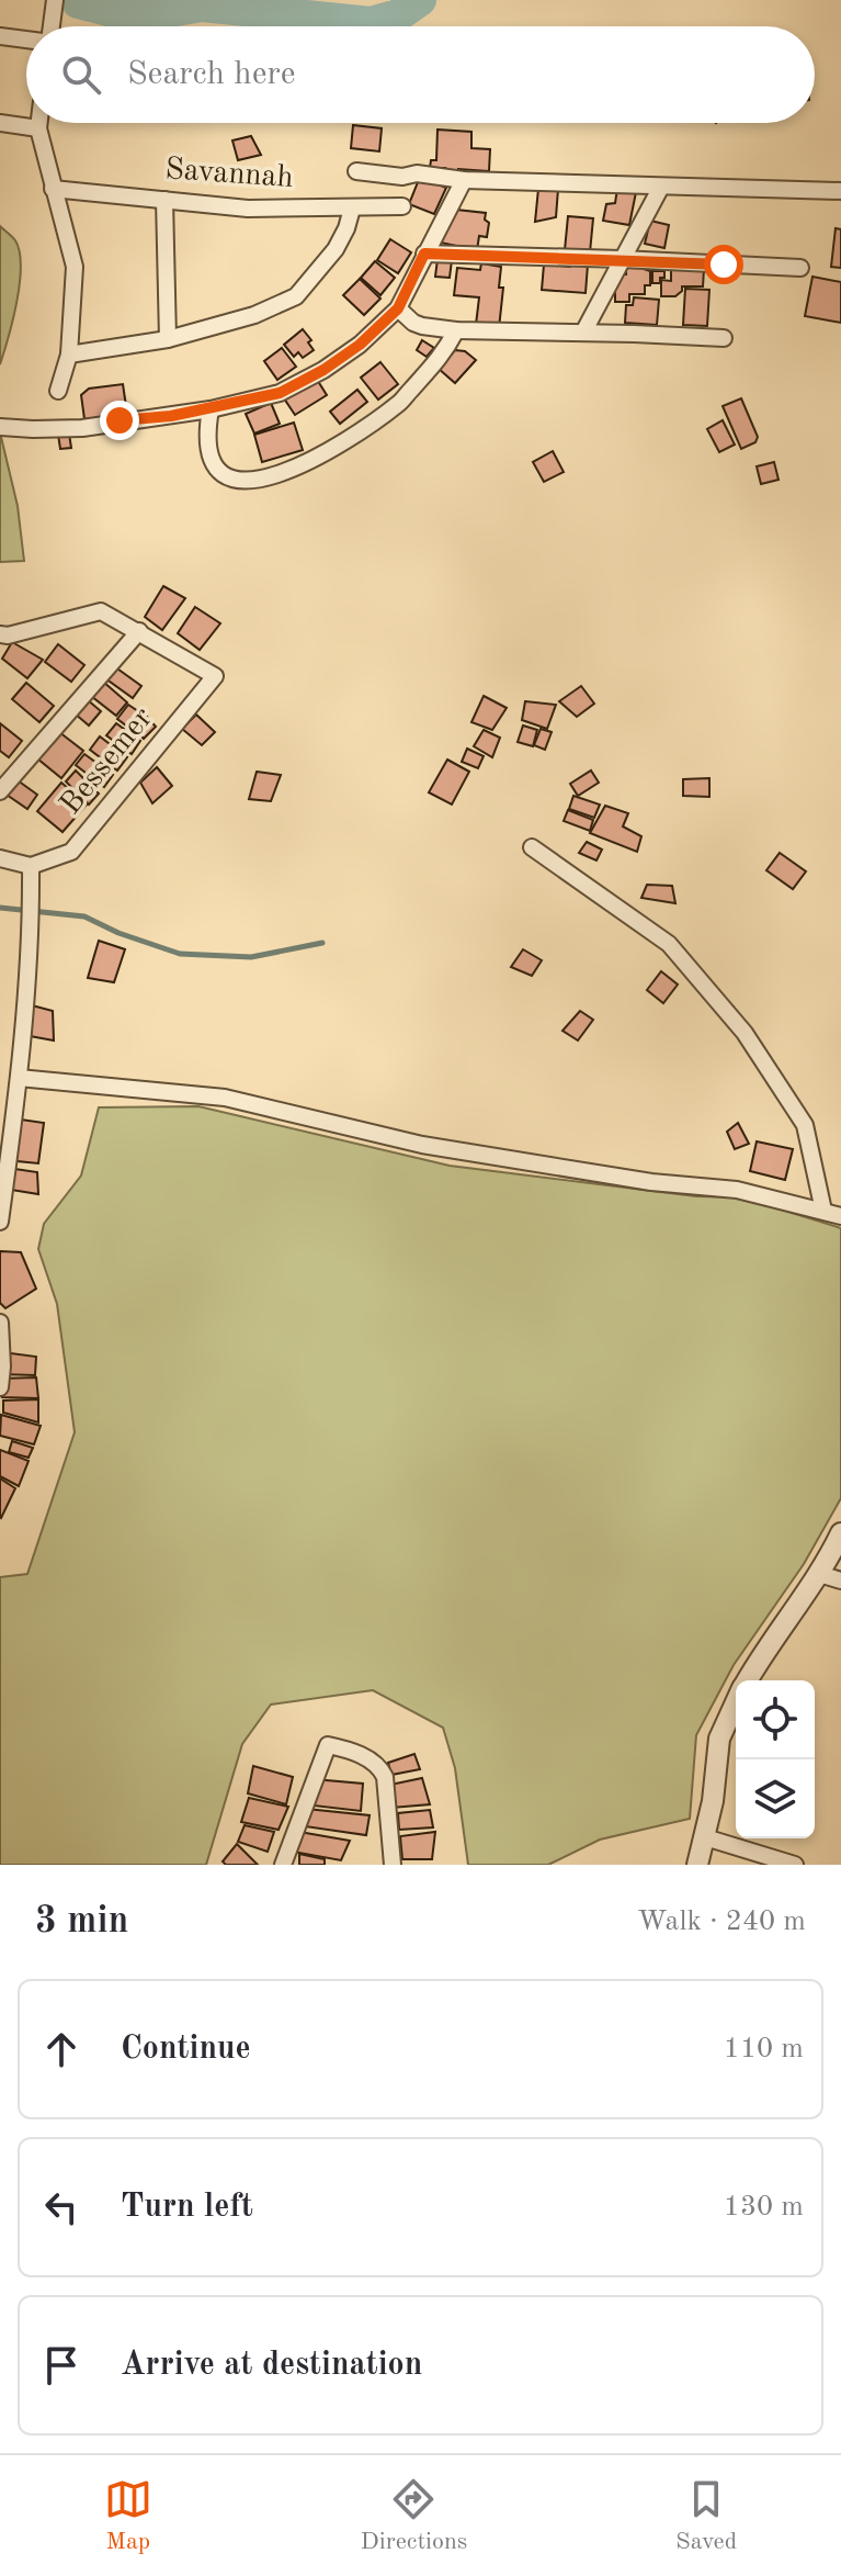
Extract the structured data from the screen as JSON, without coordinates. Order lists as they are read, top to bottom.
{
  "streets": {
    "street": ["Savannah", "Bessemer"]
  },
  "page": {
    "search": "Search here",
    "heading": ["3 min", "Walk · 240 m"],
    "list": [
      ["Continue", "110 m"],
      ["Turn left", "130 m"],
      "Arrive at destination"
    ],
    "nav": ["Map", "Directions", "Saved"]
  }
}
